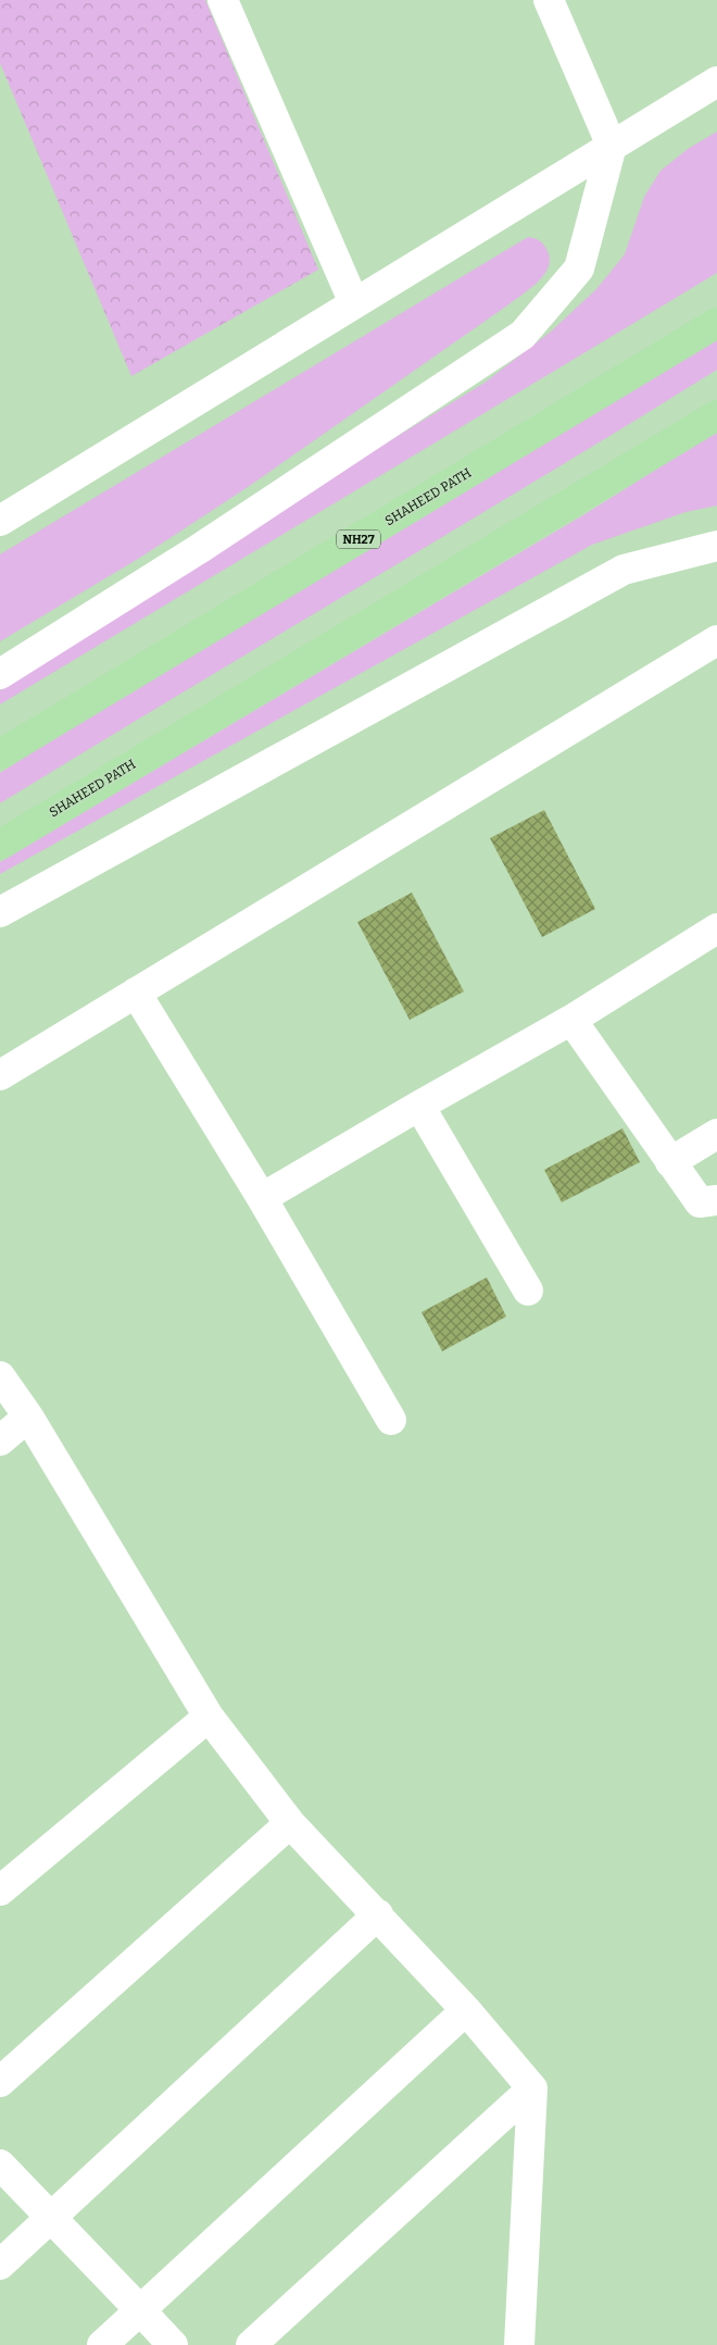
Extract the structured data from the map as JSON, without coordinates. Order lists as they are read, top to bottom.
{
  "streets": {
    "highway": ["SHAHEED PATH", "NH27"]
  }
}
